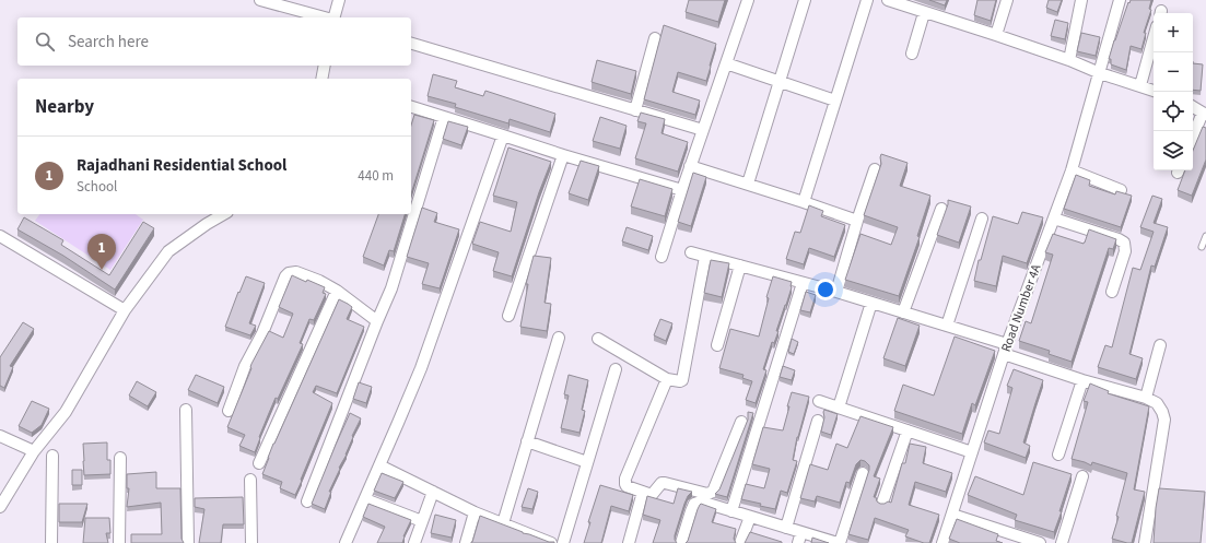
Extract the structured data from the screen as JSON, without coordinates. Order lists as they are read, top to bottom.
{
  "streets": {
    "street": ["Road Number 4A"]
  },
  "page": {
    "map_buttons": ["+", "−"],
    "search": "Search here",
    "heading": "Nearby",
    "list": [
      {
        "mark": "1",
        "name": "Rajadhani Residential School",
        "note": "School",
        "value": "440 m"
      }
    ],
    "pins": "1"
  }
}
